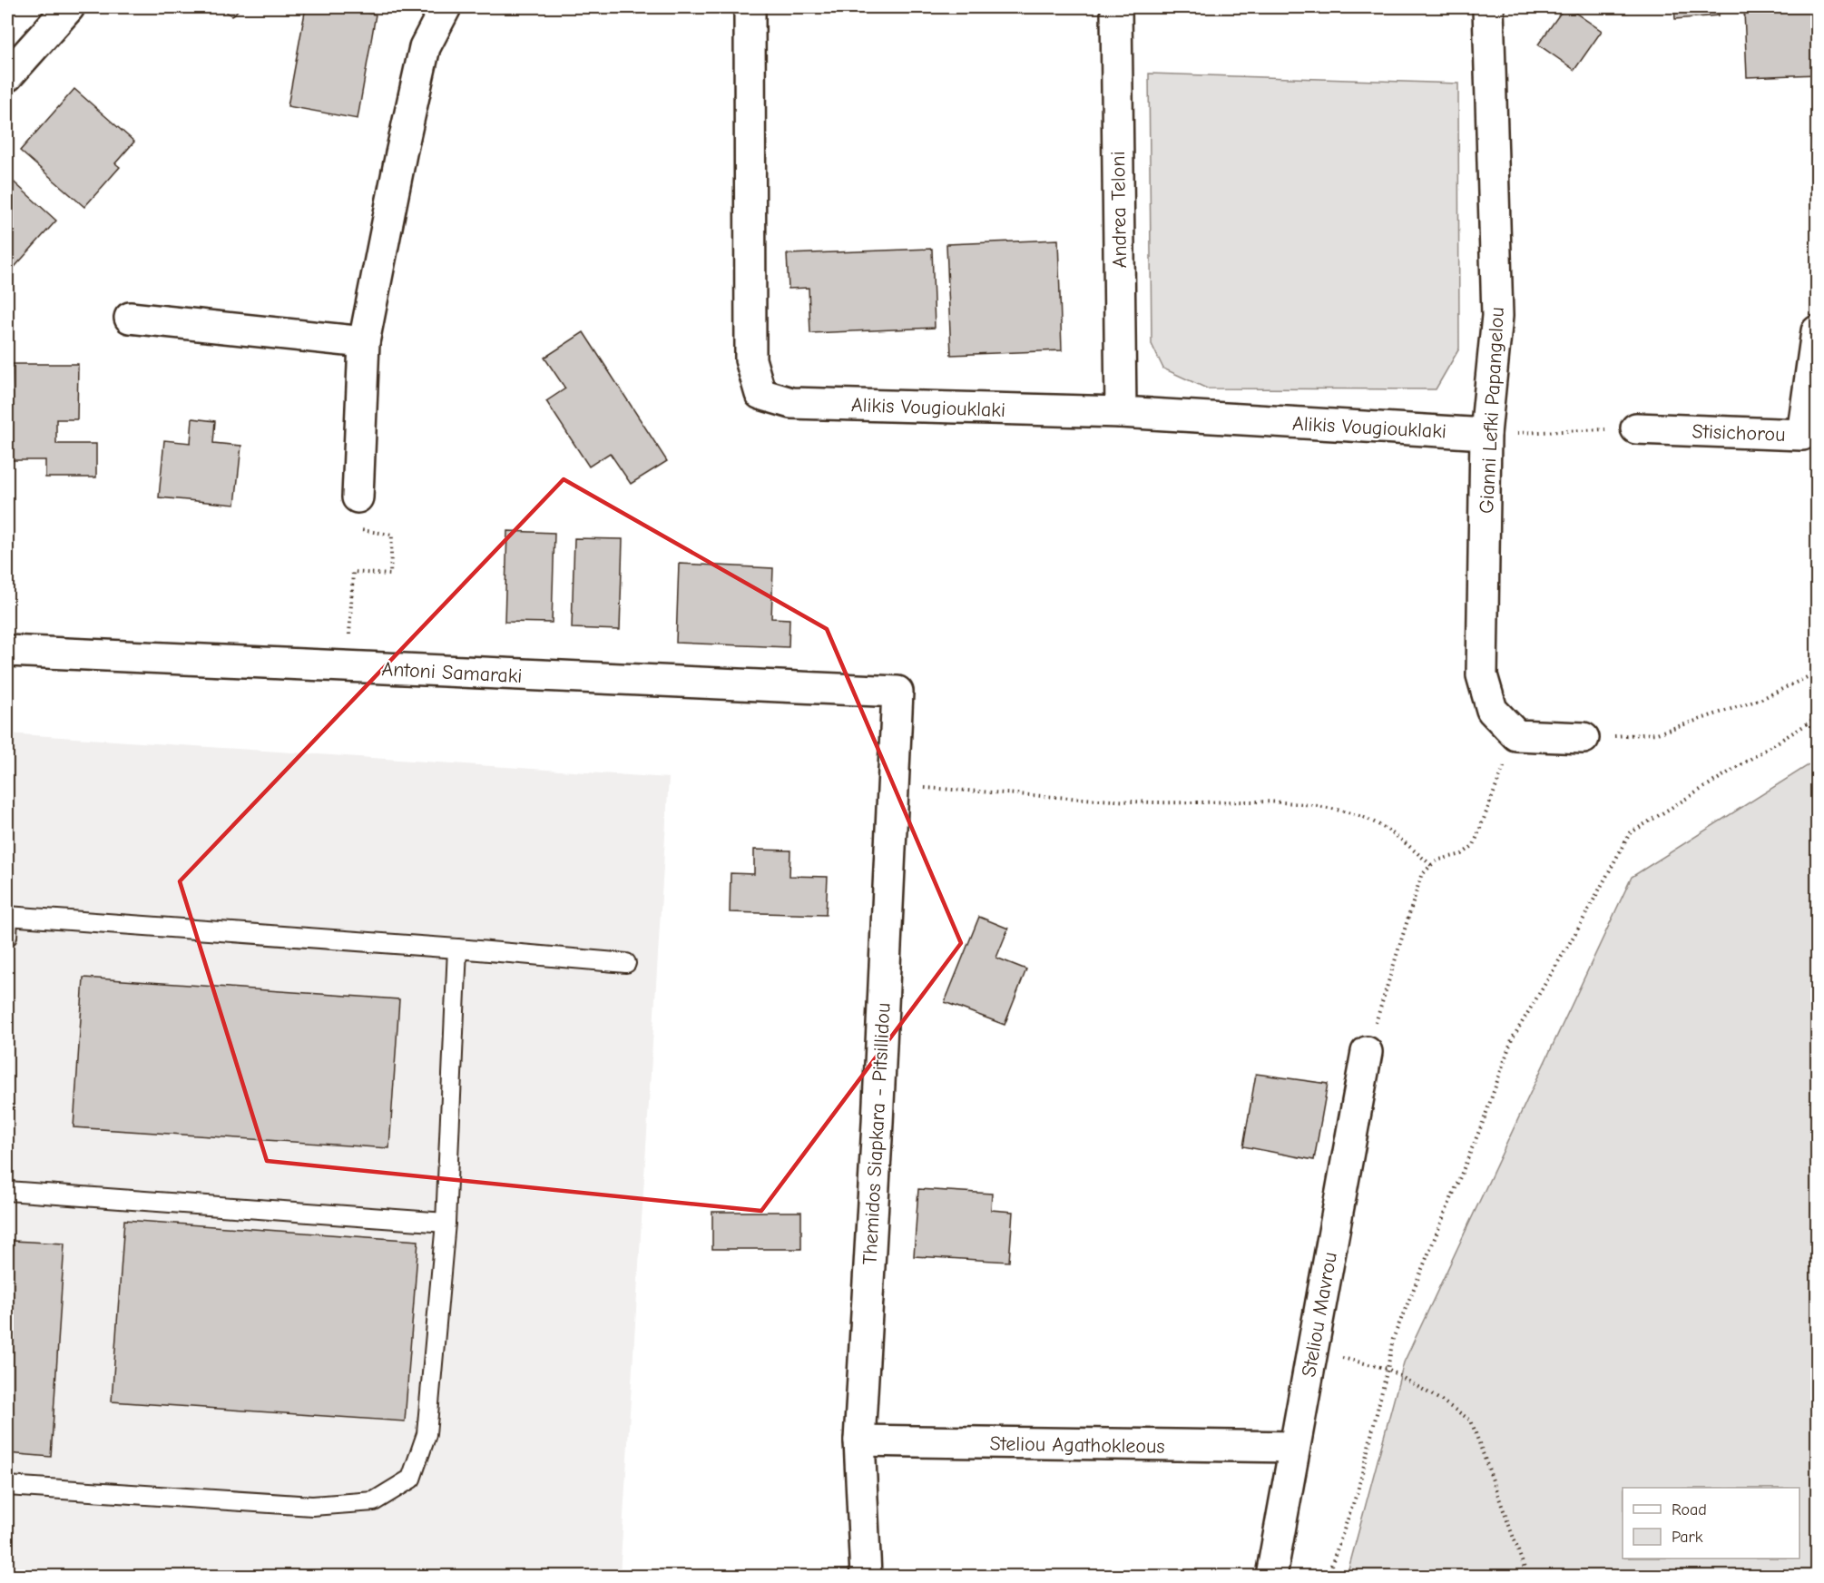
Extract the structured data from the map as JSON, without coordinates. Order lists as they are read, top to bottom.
{
  "streets": {
    "street": [
      "Andrea Teloni",
      "Alikis Vougiouklaki",
      "Gianni Lefki Papangelou",
      "Stisichorou",
      "Antoni Samaraki",
      "Themidos Siapkara - Pitsillidou",
      "Steliou Mavrou",
      "Steliou Agathokleous"
    ]
  },
  "crossings": [
    ["Andrea Teloni", "Alikis Vougiouklaki"],
    ["Alikis Vougiouklaki", "Gianni Lefki Papangelou"],
    ["Antoni Samaraki", "Themidos Siapkara - Pitsillidou"],
    ["Themidos Siapkara - Pitsillidou", "Steliou Agathokleous"],
    ["Steliou Mavrou", "Steliou Agathokleous"]
  ],
  "legend": ["Road", "Park"]
}
